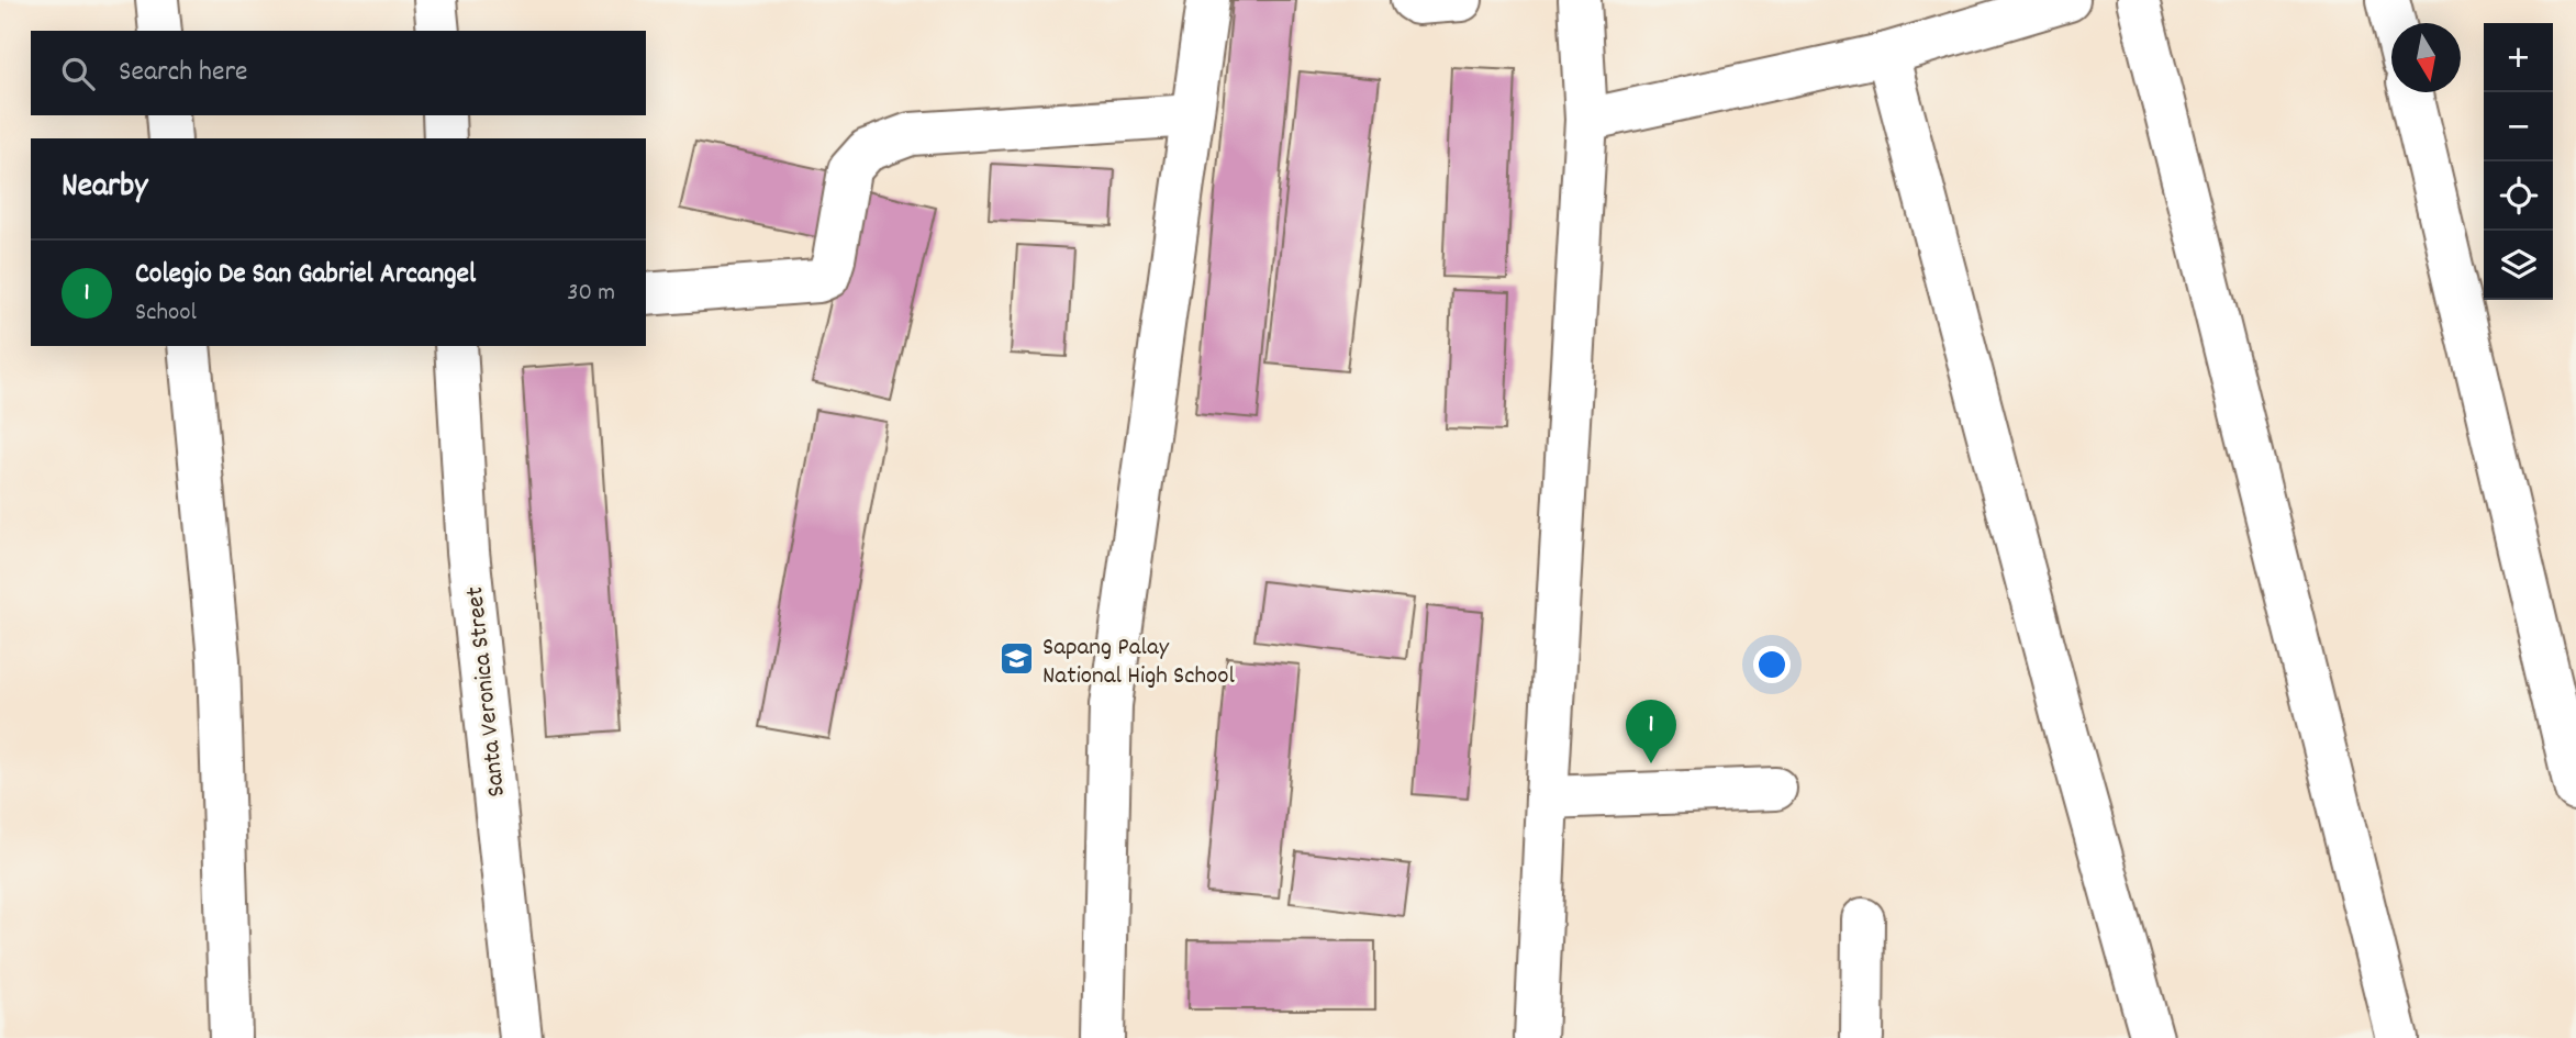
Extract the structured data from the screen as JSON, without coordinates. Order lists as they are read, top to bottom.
{
  "streets": {
    "street": ["Santa Veronica Street"]
  },
  "places": {
    "school or university": ["Sapang Palay National High School"]
  },
  "north": "bottom",
  "page": {
    "map_buttons": ["+", "−"],
    "search": "Search here",
    "heading": "Nearby",
    "list": [
      {
        "mark": "1",
        "name": "Colegio De San Gabriel Arcangel",
        "note": "School",
        "value": "30 m"
      }
    ],
    "pins": "1"
  }
}
